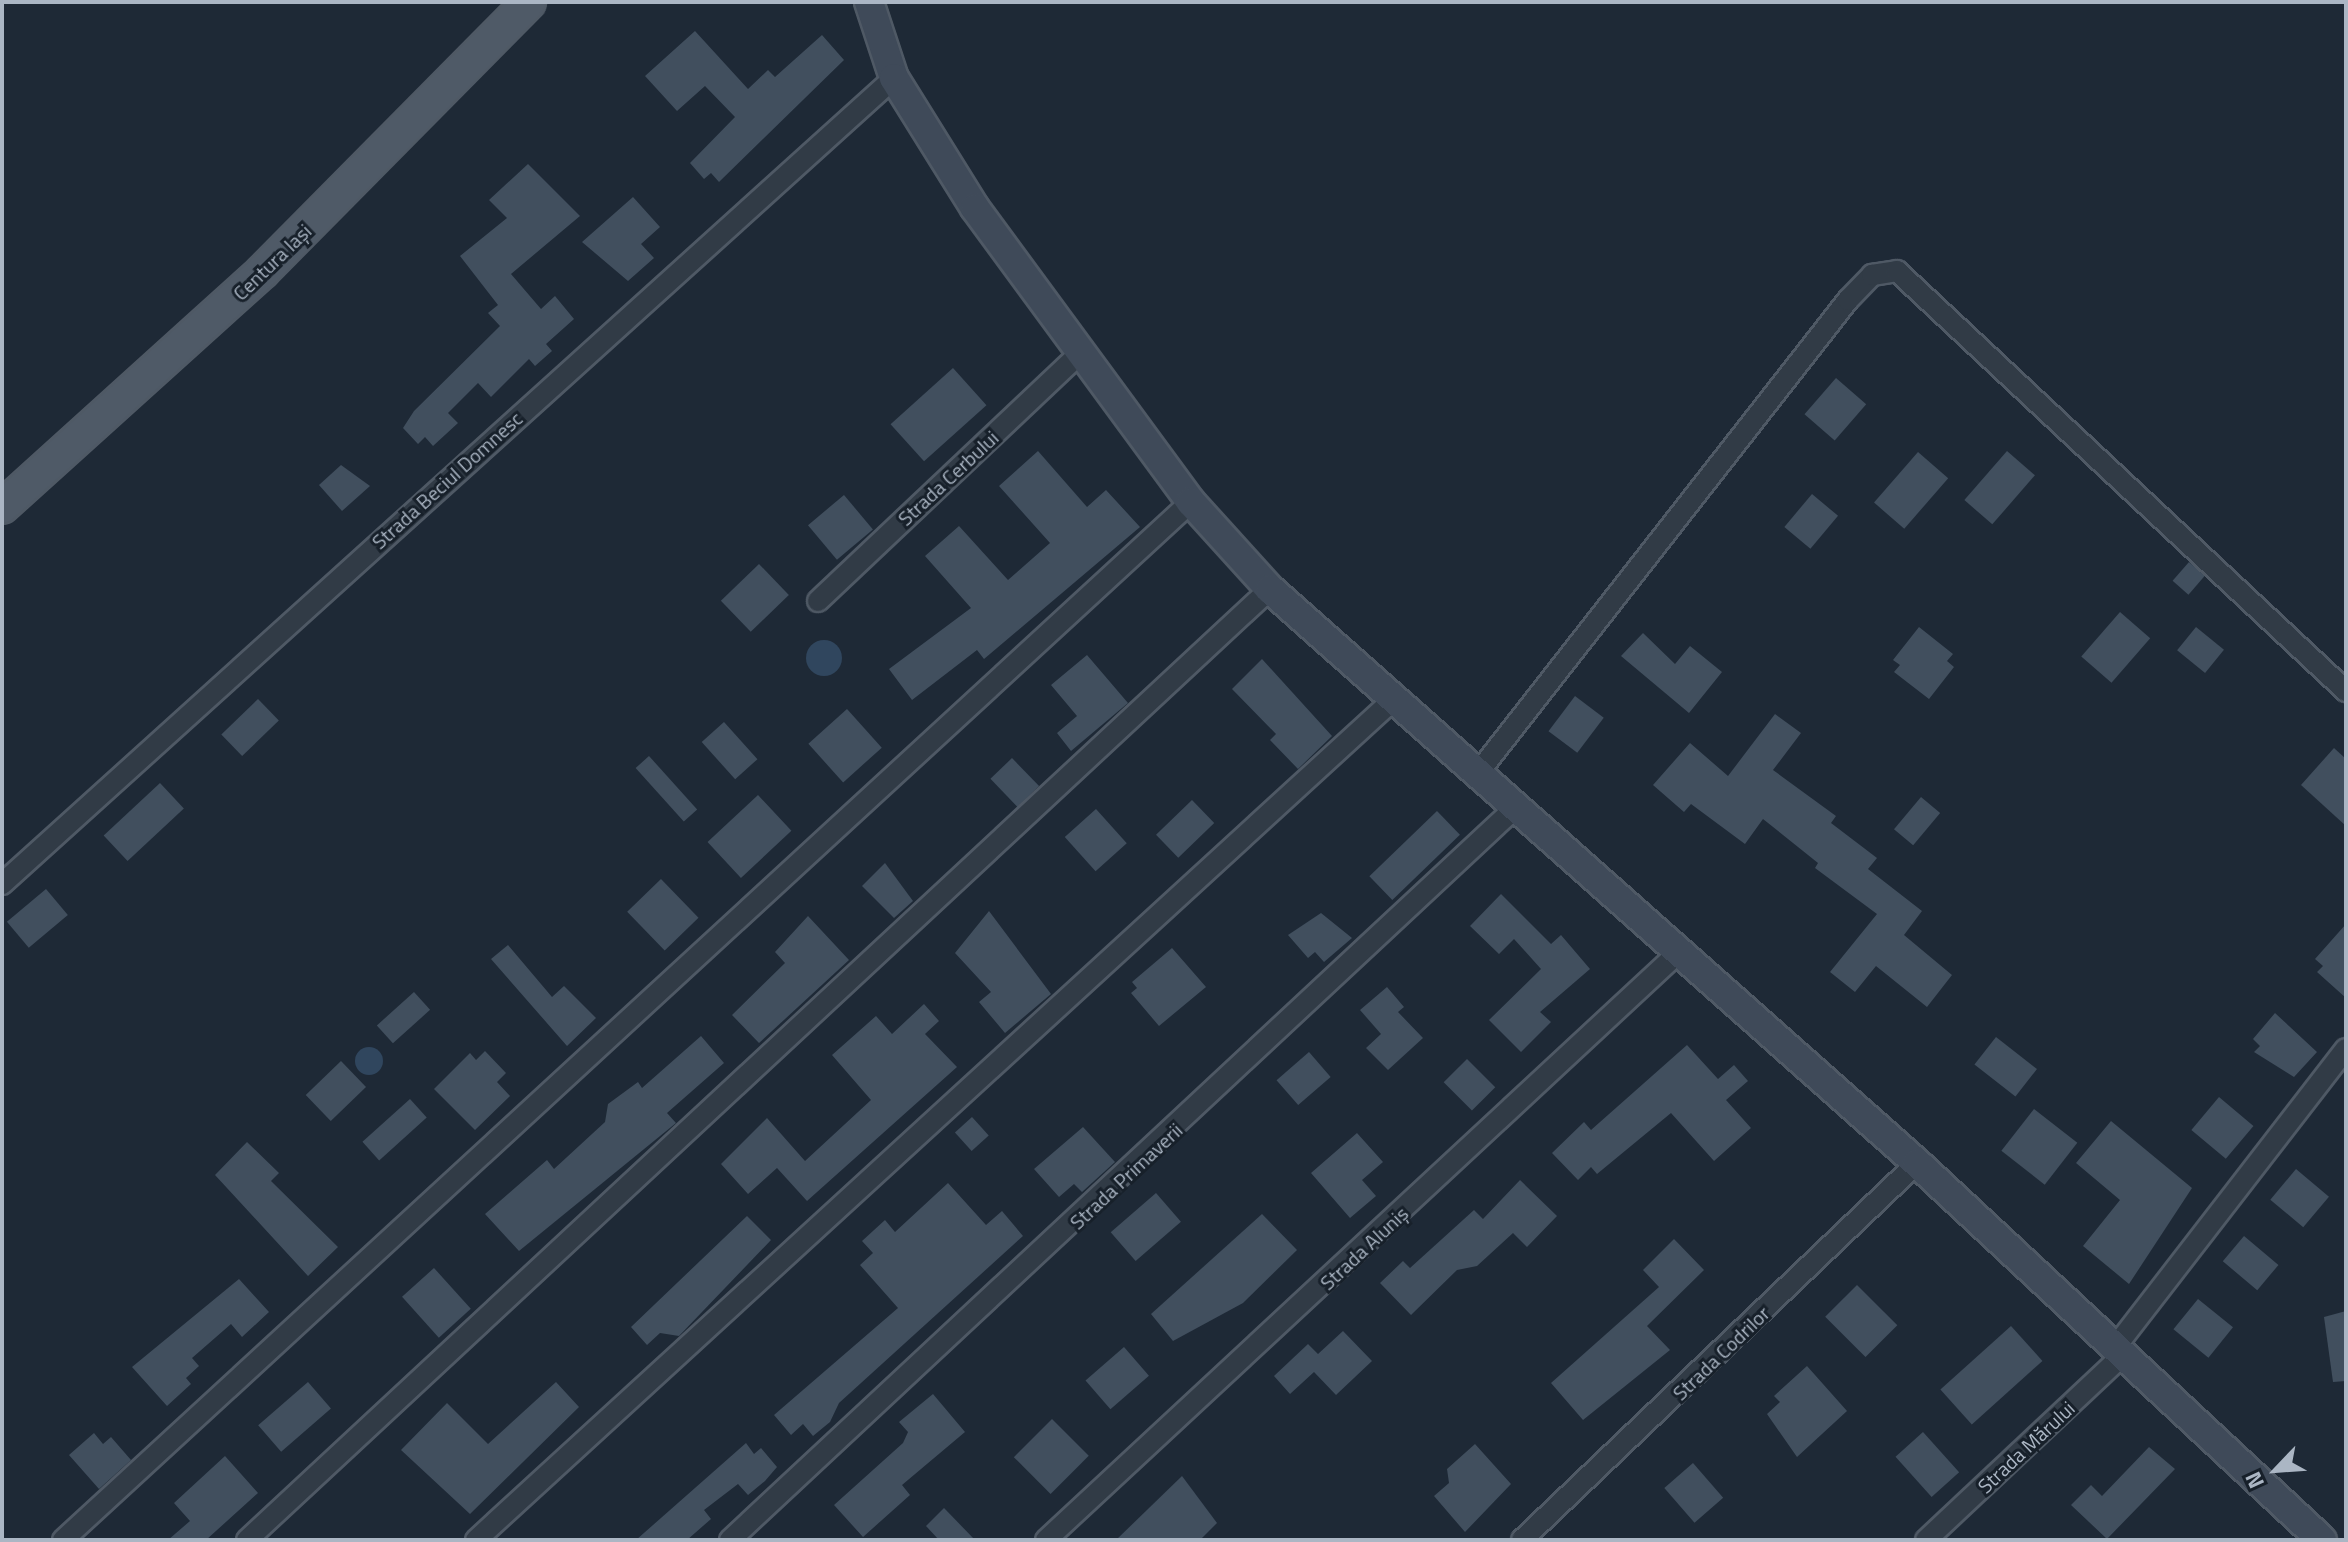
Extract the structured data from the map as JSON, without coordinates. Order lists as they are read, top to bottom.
{
  "streets": {
    "main road": ["Centura Iași"],
    "street": [
      "Strada Cerbului",
      "Strada Beciul Domnesc",
      "Strada Primaverii",
      "Strada Aluniș",
      "Strada Codrilor",
      "Strada Mărului"
    ]
  },
  "north": "bottom left"
}
